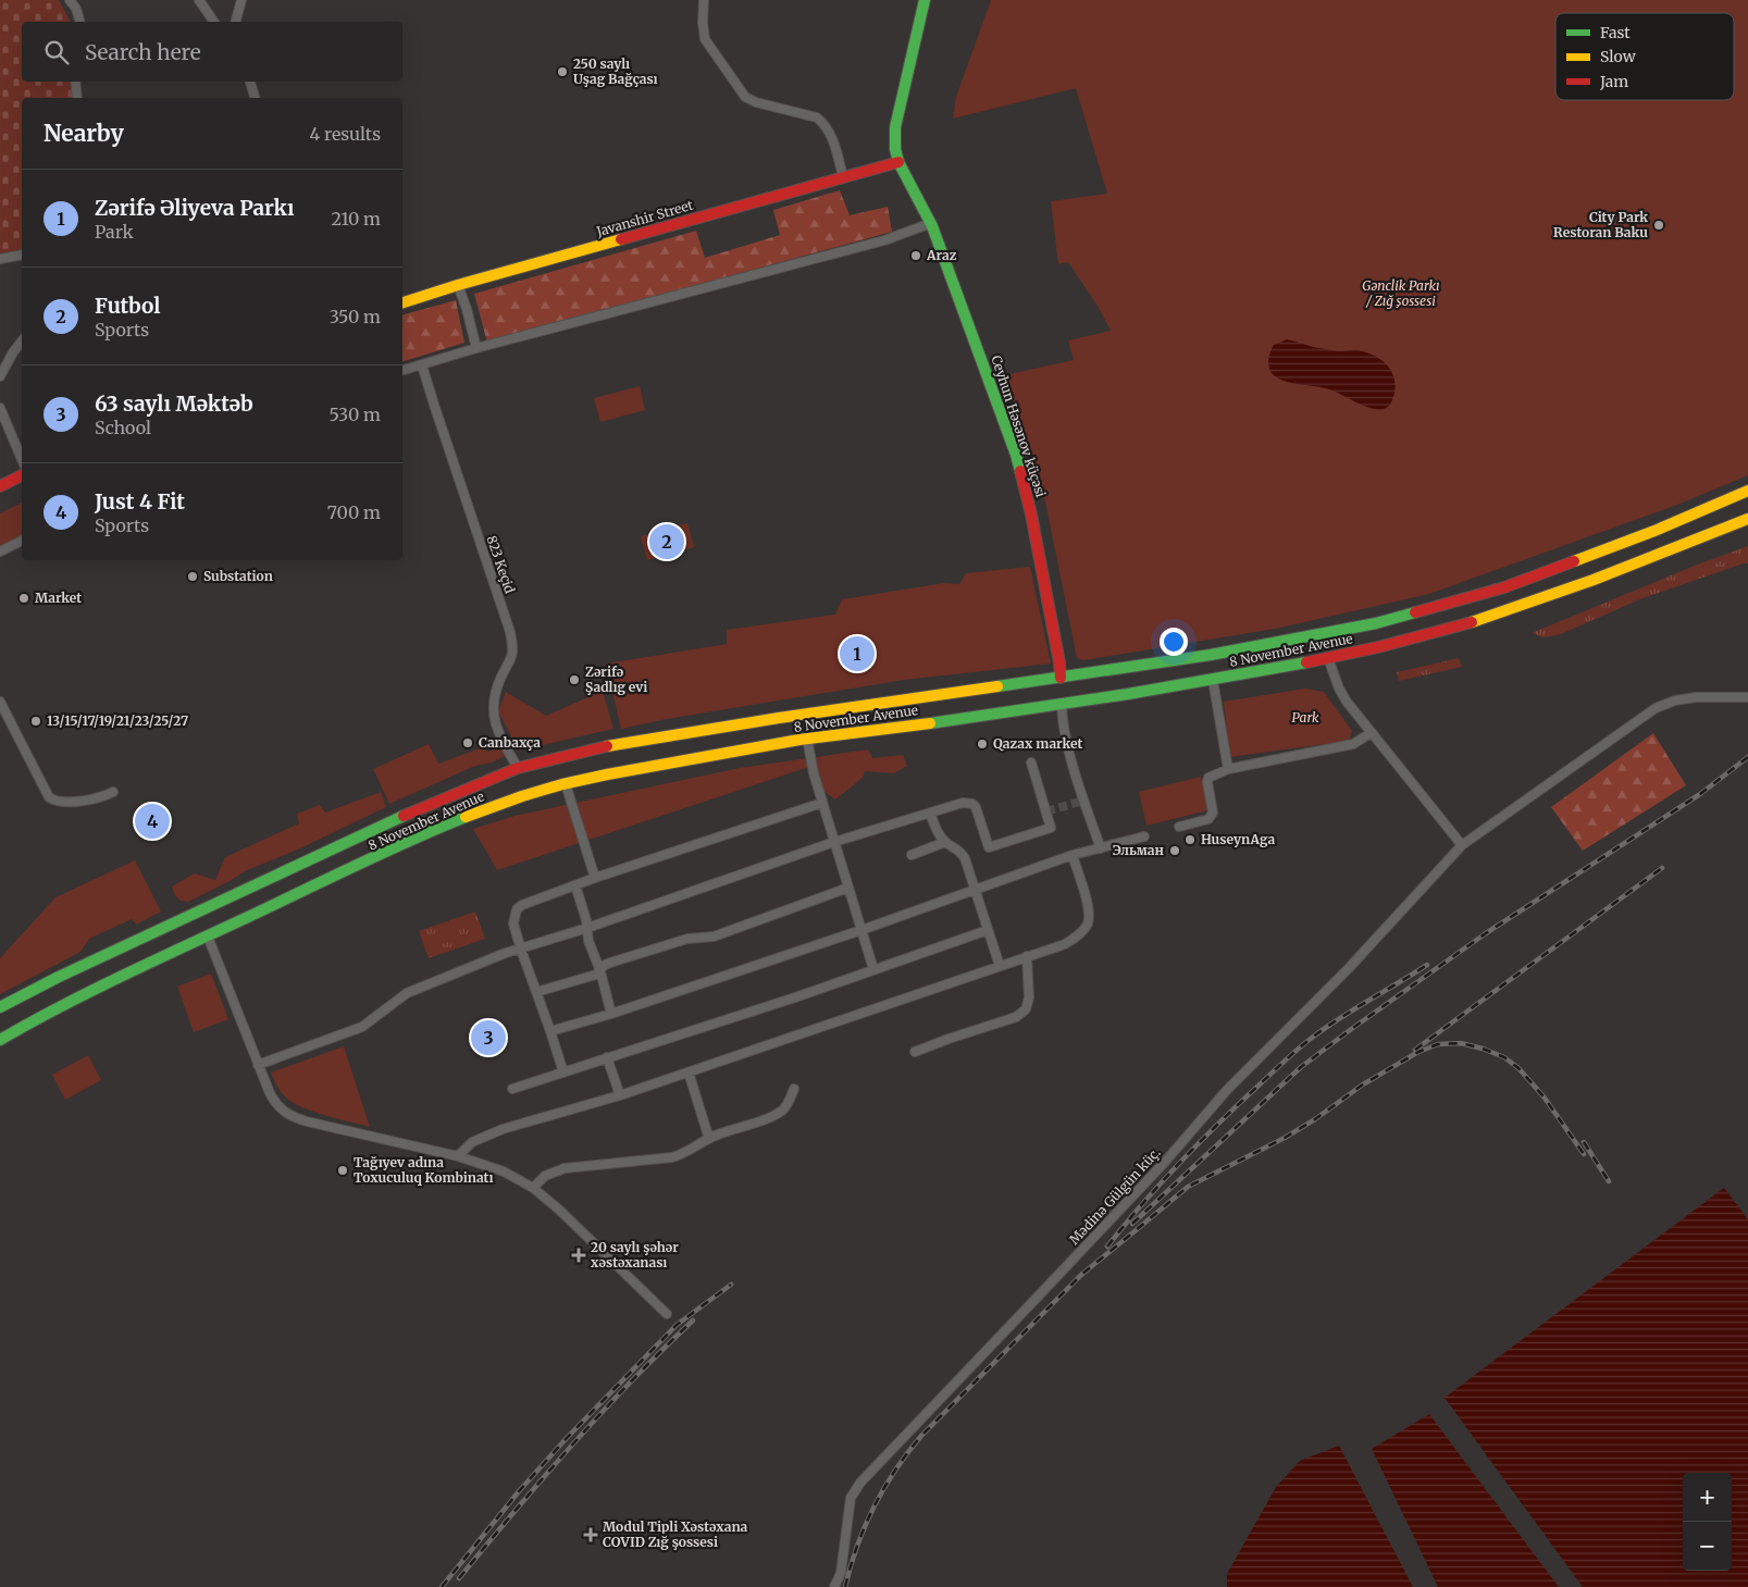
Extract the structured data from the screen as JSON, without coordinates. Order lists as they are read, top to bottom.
{
  "streets": {
    "main road": ["Javanshir Street", "Ceyhun Həsənov küçəsi", "8 November Avenue"],
    "street": ["823 Keçid", "Mədinə Gülgün küç."]
  },
  "crossings": [
    ["Javanshir Street", "Ceyhun Həsənov küçəsi"],
    ["Ceyhun Həsənov küçəsi", "8 November Avenue"],
    ["823 Keçid", "8 November Avenue"]
  ],
  "parks": ["Gənclik Parkı / Zığ şossesi", "Park"],
  "places": {
    "other": [
      "250 saylı Uşag Bağçası",
      "City Park Restoran Baku",
      "Araz",
      "Substation",
      "Market",
      "Zərifə Şadlıg evi",
      "13/15/17/19/21/23/25/27",
      "Canbaxça",
      "Qazax market",
      "HuseynAga",
      "Эльман",
      "Tağıyev adına Toxuculuq Kombinatı"
    ],
    "health": ["20 saylı şəhər xəstəxanası", "Modul Tipli Xəstəxana COVID Zığ şossesi"]
  },
  "legend": ["Fast", "Slow", "Jam"],
  "page": {
    "search": "Search here",
    "heading": ["Nearby", "4 results"],
    "list": [
      {
        "mark": "1",
        "name": "Zərifə Əliyeva Parkı",
        "note": "Park",
        "value": "210 m"
      },
      {
        "mark": "2",
        "name": "Futbol",
        "note": "Sports",
        "value": "350 m"
      },
      {
        "mark": "3",
        "name": "63 saylı Məktəb",
        "note": "School",
        "value": "530 m"
      },
      {
        "mark": "4",
        "name": "Just 4 Fit",
        "note": "Sports",
        "value": "700 m"
      }
    ],
    "pins": [
      "2",
      "1",
      "4",
      "3"
    ],
    "map_buttons": ["+", "−"]
  }
}
